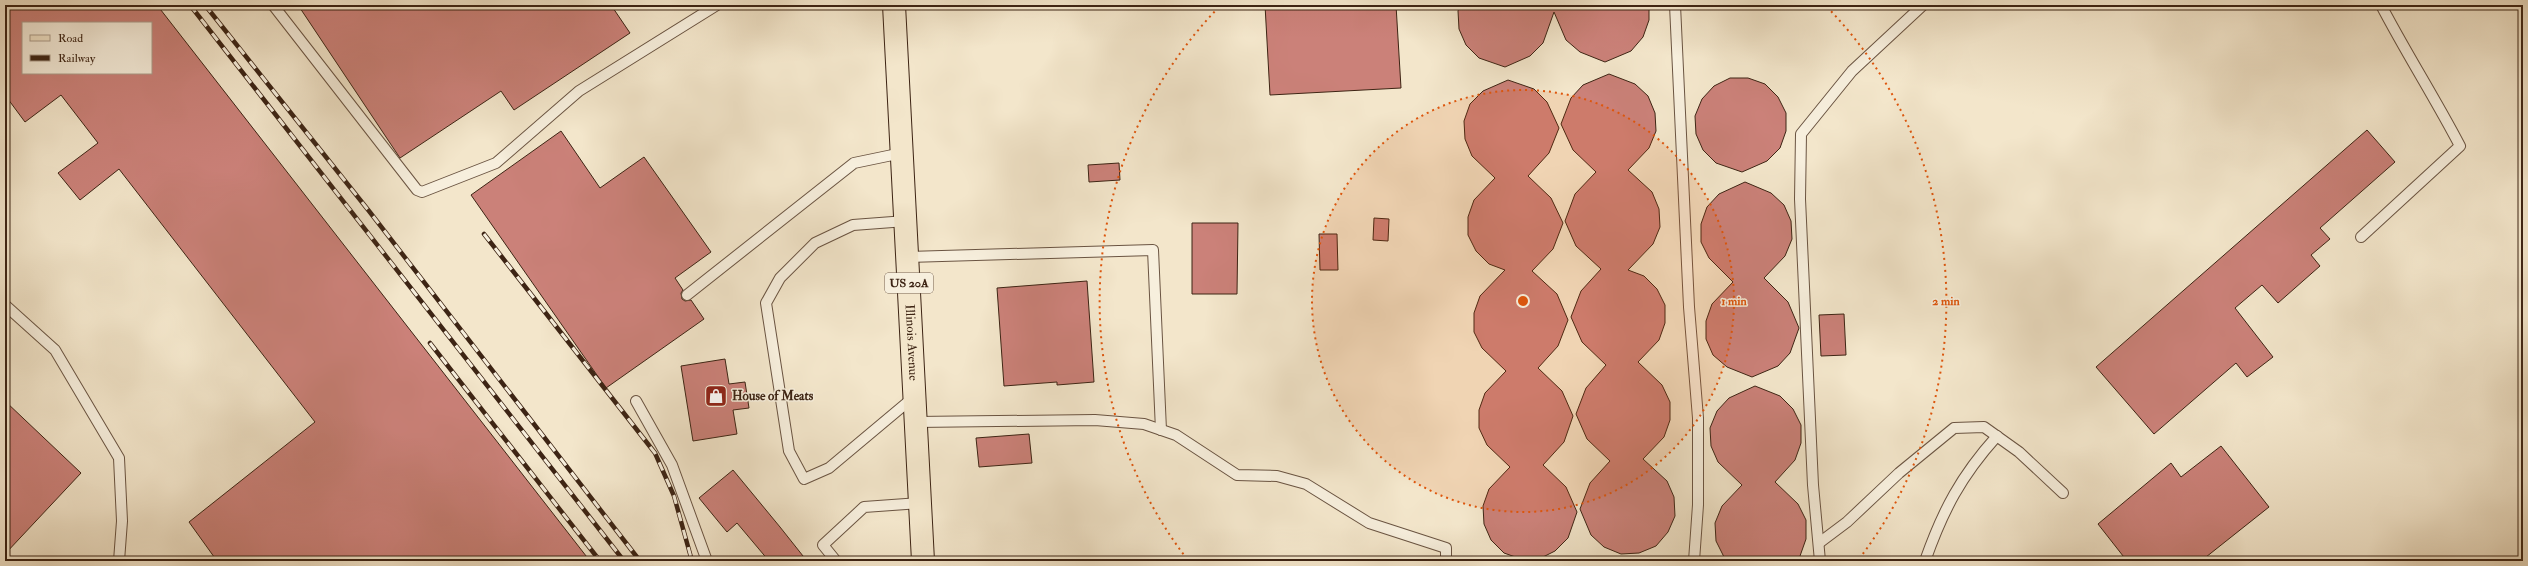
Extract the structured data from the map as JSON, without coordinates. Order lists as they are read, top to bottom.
{
  "streets": {
    "main road": ["US 20A", "Illinois Avenue"]
  },
  "places": {
    "shop": ["House of Meats"]
  },
  "legend": ["Road", "Railway"],
  "rings": ["1 min", "2 min"]
}
